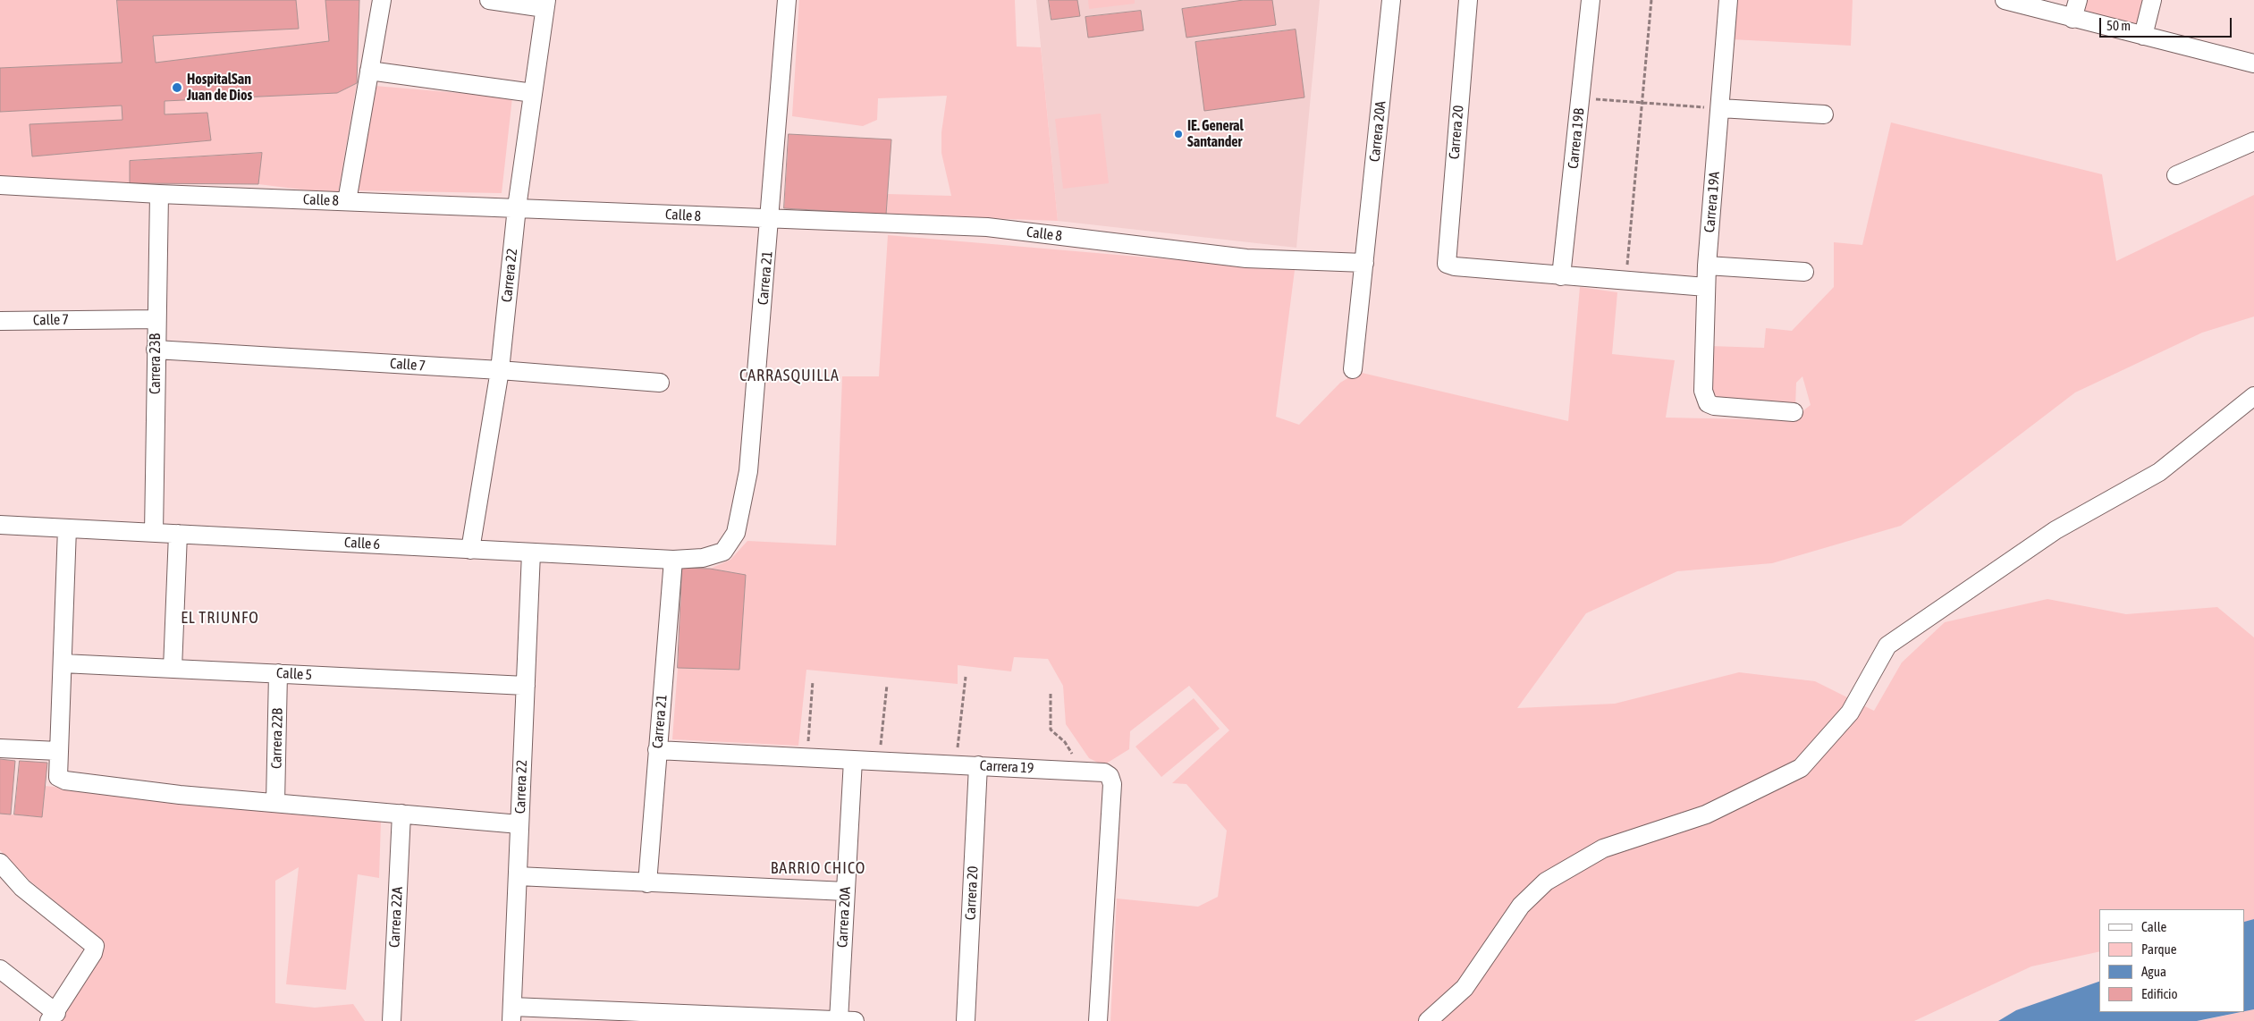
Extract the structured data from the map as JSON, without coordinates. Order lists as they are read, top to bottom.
{
  "streets": {
    "street": [
      "Carrera 20A",
      "Carrera 20",
      "Carrera 19B",
      "Calle 8",
      "Carrera 19A",
      "Carrera 22",
      "Carrera 21",
      "Calle 7",
      "Carrera 23B",
      "Calle 6",
      "Calle 5",
      "Carrera 22B",
      "Carrera 19",
      "Carrera 22A"
    ]
  },
  "crossings": [
    ["Carrera 20A", "Calle 8"],
    ["Carrera 20A", "Carrera 19"],
    ["Carrera 20", "Carrera 19B"],
    ["Carrera 20", "Carrera 19"],
    ["Calle 8", "Carrera 22"],
    ["Calle 8", "Carrera 21"],
    ["Calle 8", "Carrera 23B"],
    ["Carrera 22", "Calle 7"],
    ["Carrera 22", "Calle 6"],
    ["Carrera 22", "Calle 5"],
    ["Carrera 21", "Calle 6"],
    ["Carrera 21", "Carrera 19"],
    ["Calle 7", "Carrera 23B"],
    ["Carrera 23B", "Calle 6"],
    ["Calle 5", "Carrera 22B"]
  ],
  "districts": ["CARRASQUILLA", "EL TRIUNFO", "BARRIO CHICO"],
  "places": ["HospitalSan Juan de Dios", "IE. General Santander"],
  "legend": [
    "Calle",
    "Parque",
    "Agua",
    "Edificio"
  ],
  "scale_bar": "50 m"
}
